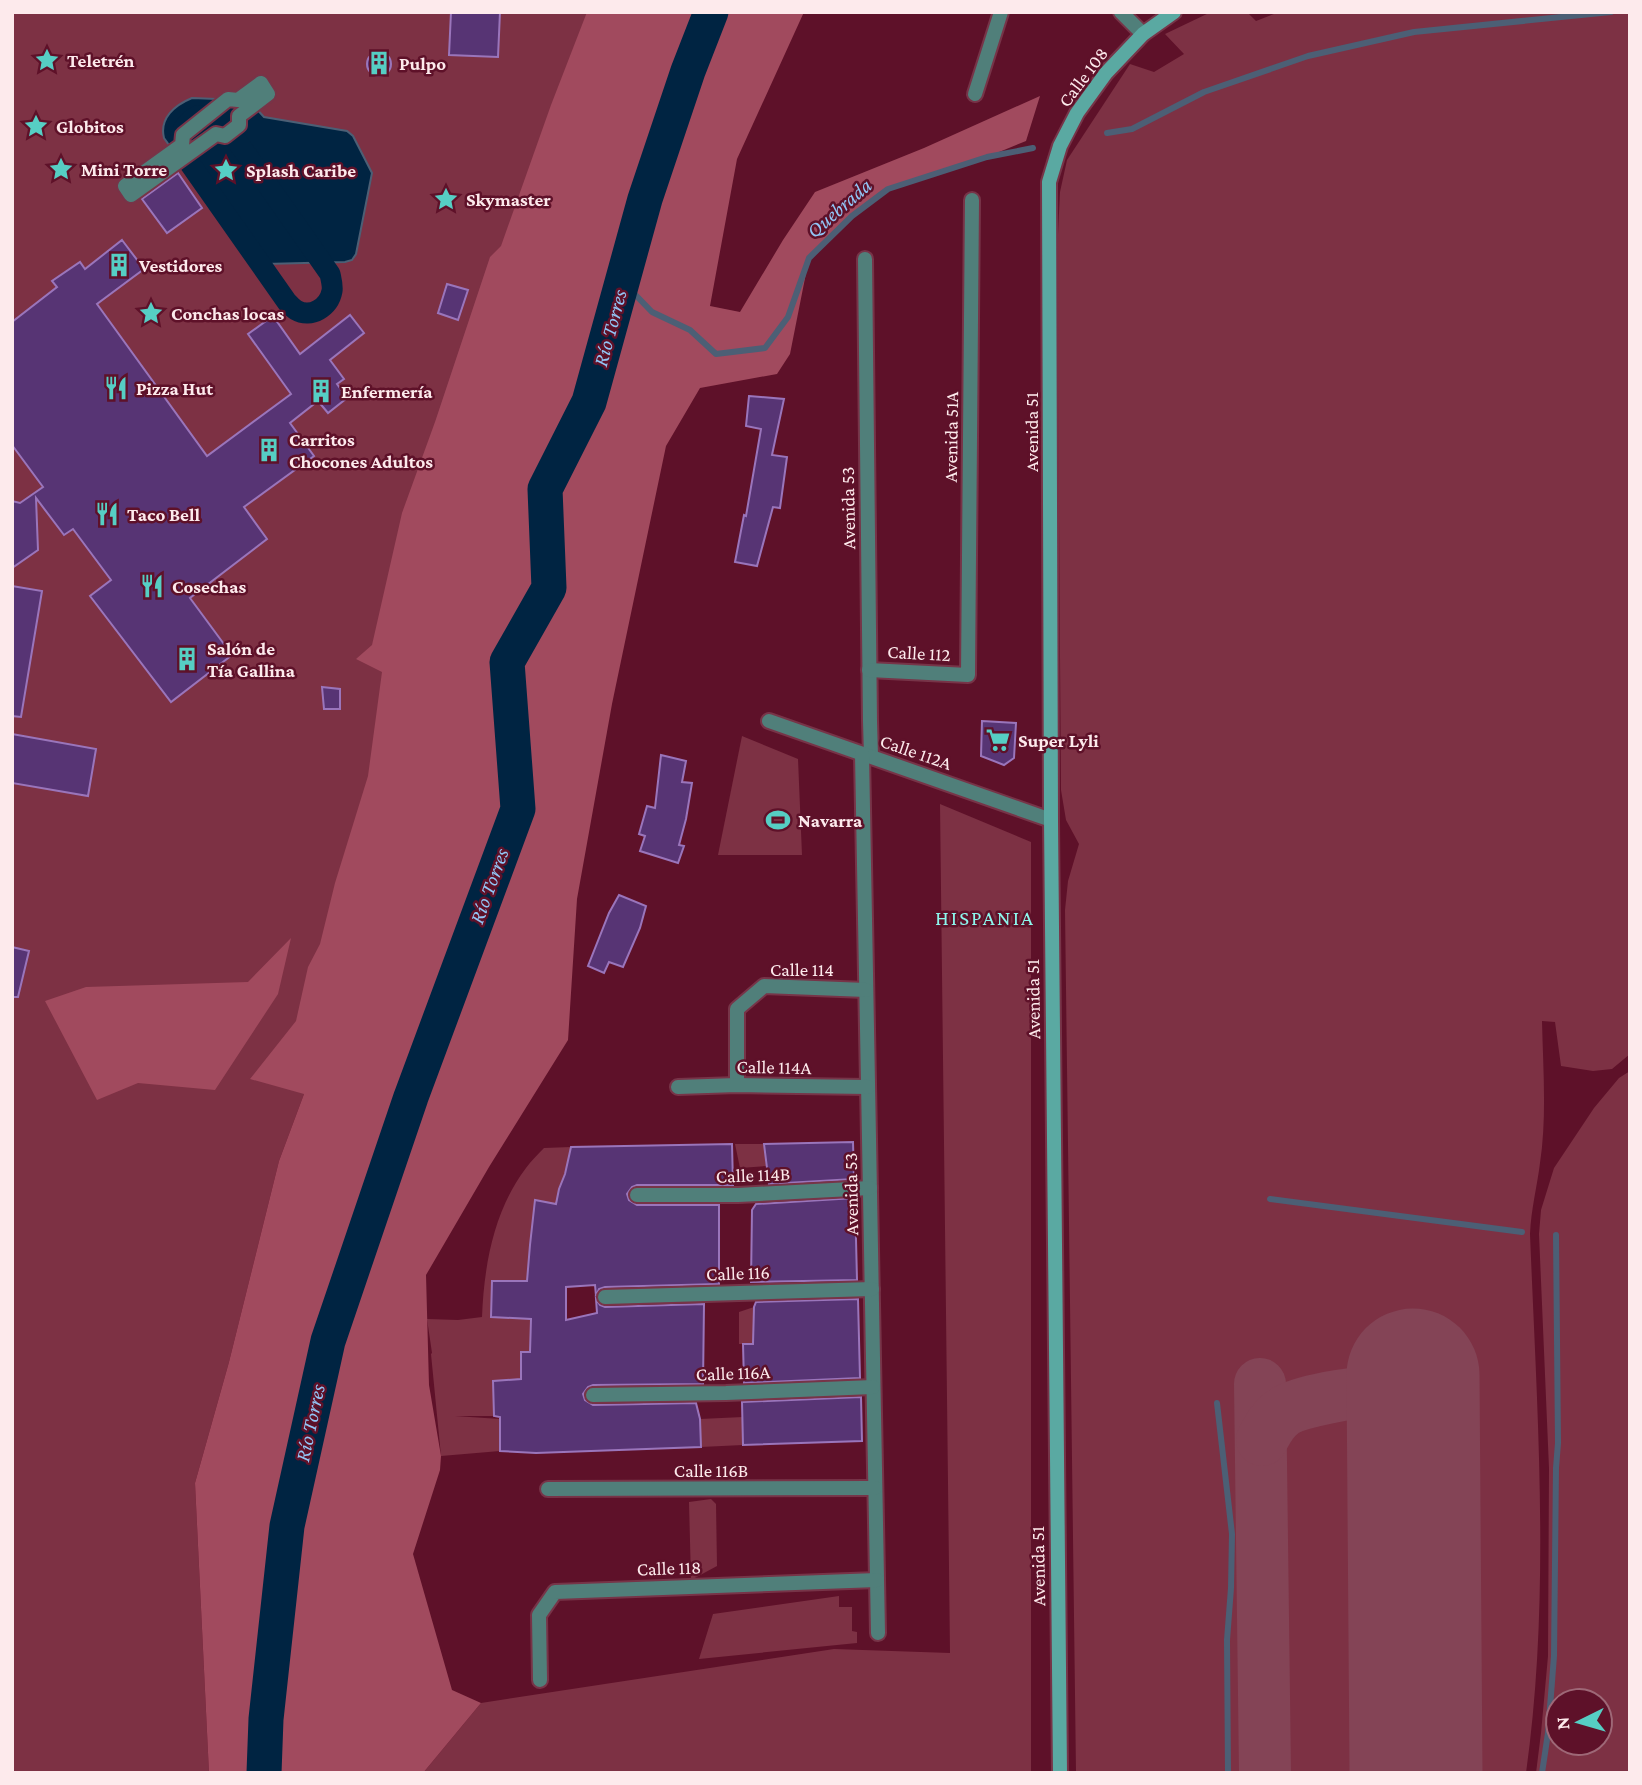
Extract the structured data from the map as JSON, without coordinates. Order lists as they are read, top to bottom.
{
  "streets": {
    "main road": ["Calle 108", "Avenida 51"],
    "street": [
      "Avenida 51A",
      "Avenida 53",
      "Calle 112",
      "Calle 112A",
      "Calle 114",
      "Calle 114A",
      "Calle 114B",
      "Calle 116",
      "Calle 116A",
      "Calle 116B",
      "Calle 118"
    ]
  },
  "crossings": [
    ["Calle 108", "Avenida 51"],
    ["Avenida 51", "Calle 112A"],
    ["Avenida 51A", "Calle 112"],
    ["Avenida 53", "Calle 112"],
    ["Avenida 53", "Calle 112A"],
    ["Avenida 53", "Calle 114"],
    ["Avenida 53", "Calle 114A"],
    ["Avenida 53", "Calle 114B"],
    ["Avenida 53", "Calle 116"],
    ["Avenida 53", "Calle 116A"],
    ["Avenida 53", "Calle 116B"],
    ["Avenida 53", "Calle 118"],
    ["Calle 114", "Calle 114A"]
  ],
  "districts": ["HISPANIA"],
  "water": ["Quebrada", "Río Torres"],
  "places": {
    "place": [
      "Teletrén",
      "Globitos",
      "Mini Torre",
      "Splash Caribe",
      "Skymaster",
      "Conchas locas"
    ],
    "building": [
      "Pulpo",
      "Vestidores",
      "Enfermería",
      "Carritos Chocones Adultos",
      "Salón de Tía Gallina"
    ],
    "restaurant": ["Pizza Hut", "Taco Bell", "Cosechas"],
    "supermarket": ["Super Lyli"],
    "sports": ["Navarra"]
  },
  "north": "left"
}
